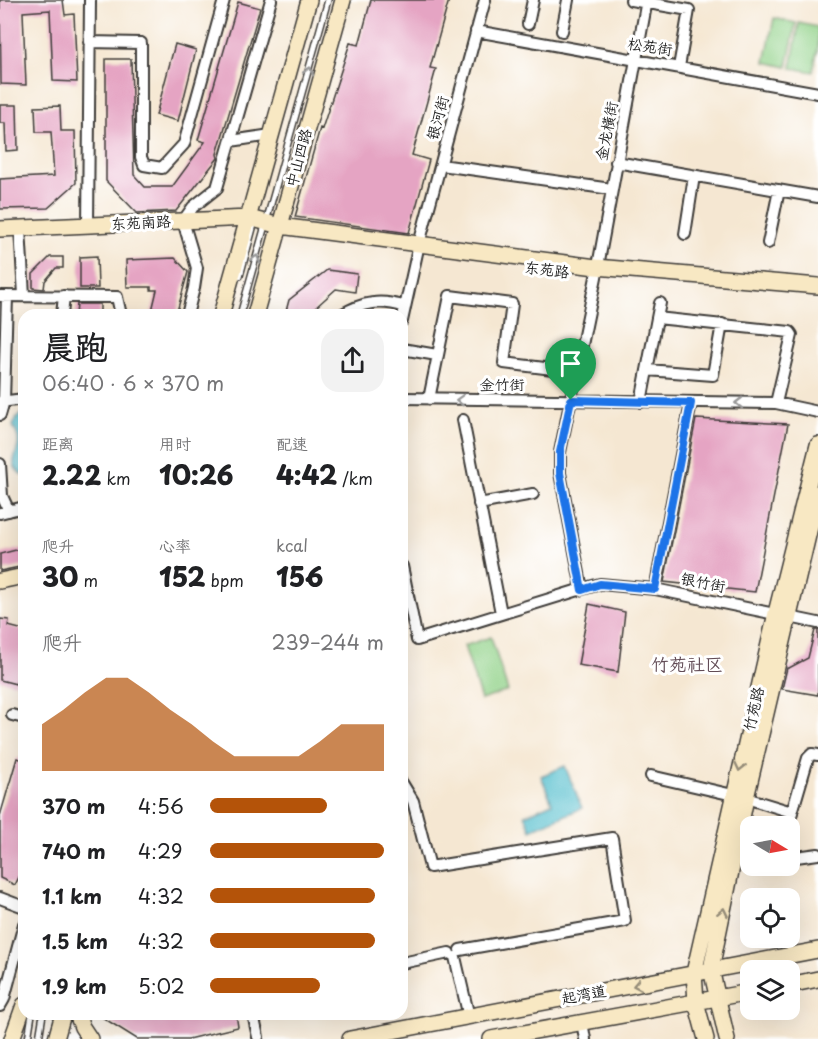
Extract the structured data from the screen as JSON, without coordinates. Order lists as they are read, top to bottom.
{
  "streets": {
    "street": [
      "松苑街",
      "银河街",
      "金龙横街",
      "中山四路",
      "东苑南路",
      "东苑路",
      "金竹街",
      "银竹街",
      "竹苑路",
      "起湾道"
    ]
  },
  "crossings": [
    ["松苑街", "银河街"],
    ["松苑街", "金龙横街"],
    ["银河街", "东苑路"],
    ["金龙横街", "东苑路"],
    ["中山四路", "东苑南路"],
    ["中山四路", "东苑路"],
    ["东苑南路", "东苑路"],
    ["银竹街", "竹苑路"],
    ["竹苑路", "起湾道"]
  ],
  "one_way": ["金竹街"],
  "districts": ["竹苑社区"],
  "north": "right",
  "page": {
    "heading": ["晨跑", "06:40 · 6 × 370 m"],
    "stats": [
      ["距离", "2.22 km"],
      ["用时", "10:26"],
      ["配速", "4:42 /km"],
      ["爬升", "30 m"],
      ["心率", "152 bpm"],
      ["kcal", "156"]
    ],
    "chart": ["爬升", "239–244 m"],
    "list": [
      {
        "name": "370 m",
        "note": "4:56"
      },
      {
        "name": "740 m",
        "note": "4:29"
      },
      {
        "name": "1.1 km",
        "note": "4:32"
      },
      {
        "name": "1.5 km",
        "note": "4:32"
      },
      {
        "name": "1.9 km",
        "note": "5:02"
      }
    ]
  }
}
